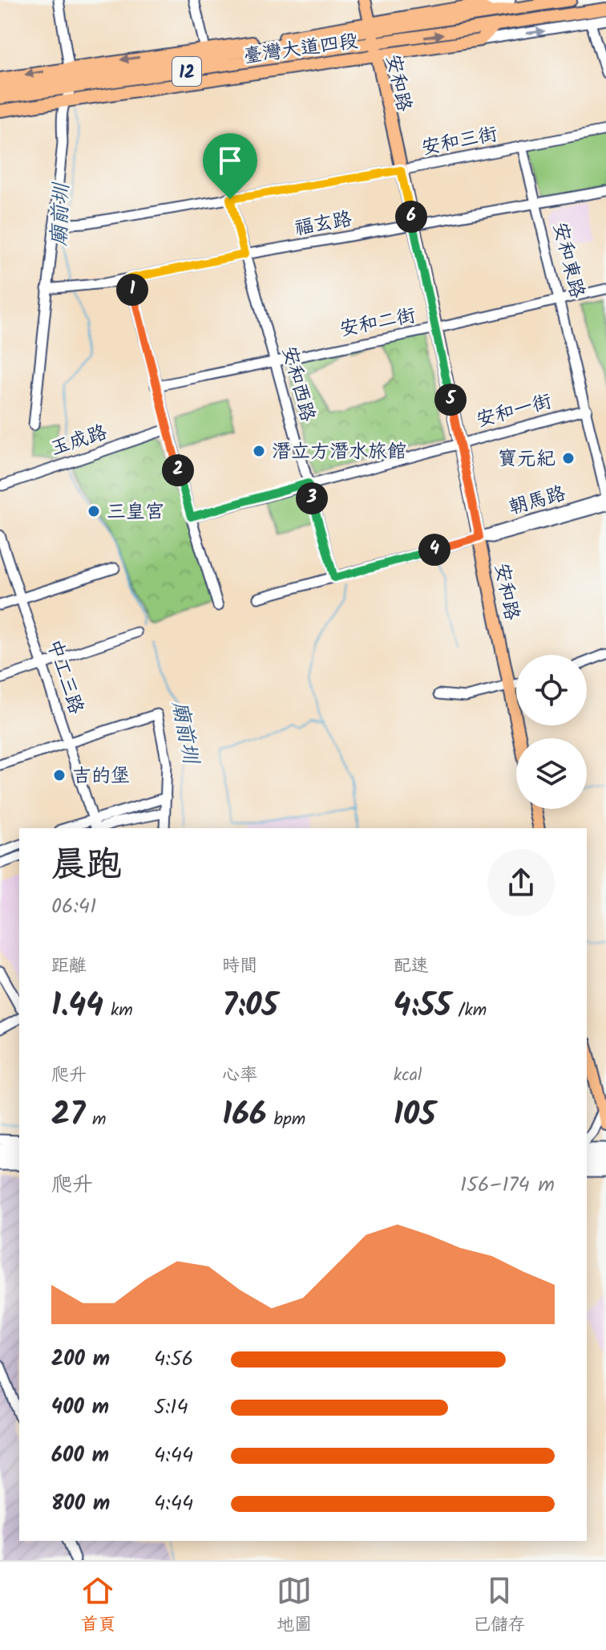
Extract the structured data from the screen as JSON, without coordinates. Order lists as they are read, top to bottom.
{
  "streets": {
    "main road": ["臺灣大道四段", "12", "安和路"],
    "street": [
      "安和三街",
      "福玄路",
      "安和東路",
      "安和二街",
      "安和西路",
      "安和一街",
      "玉成路",
      "朝馬路",
      "中工三路"
    ]
  },
  "crossings": [
    ["臺灣大道四段", "安和路"],
    ["安和路", "安和三街"],
    ["安和路", "福玄路"],
    ["安和路", "安和二街"],
    ["安和路", "安和一街"],
    ["安和路", "朝馬路"],
    ["安和三街", "安和東路"],
    ["安和三街", "安和西路"],
    ["福玄路", "安和東路"],
    ["福玄路", "安和西路"],
    ["安和東路", "安和二街"],
    ["安和東路", "安和一街"],
    ["安和東路", "朝馬路"],
    ["安和二街", "安和西路"],
    ["安和西路", "安和一街"],
    ["安和西路", "朝馬路"]
  ],
  "water": ["廟前圳"],
  "places": [
    "潛立方潛水旅館",
    "寶元紀",
    "三皇宮",
    "吉的堡"
  ],
  "page": {
    "pins": [
      "6",
      "1",
      "5",
      "2",
      "3",
      "4"
    ],
    "heading": ["晨跑", "06:41"],
    "stats": [
      ["距離", "1.44 km"],
      ["時間", "7:05"],
      ["配速", "4:55 /km"],
      ["爬升", "27 m"],
      ["心率", "166 bpm"],
      ["kcal", "105"]
    ],
    "chart": ["爬升", "156–174 m"],
    "list": [
      {
        "name": "200 m",
        "note": "4:56"
      },
      {
        "name": "400 m",
        "note": "5:14"
      },
      {
        "name": "600 m",
        "note": "4:44"
      },
      {
        "name": "800 m",
        "note": "4:44"
      }
    ],
    "tabs": ["首頁", "地圖", "已儲存"]
  }
}
